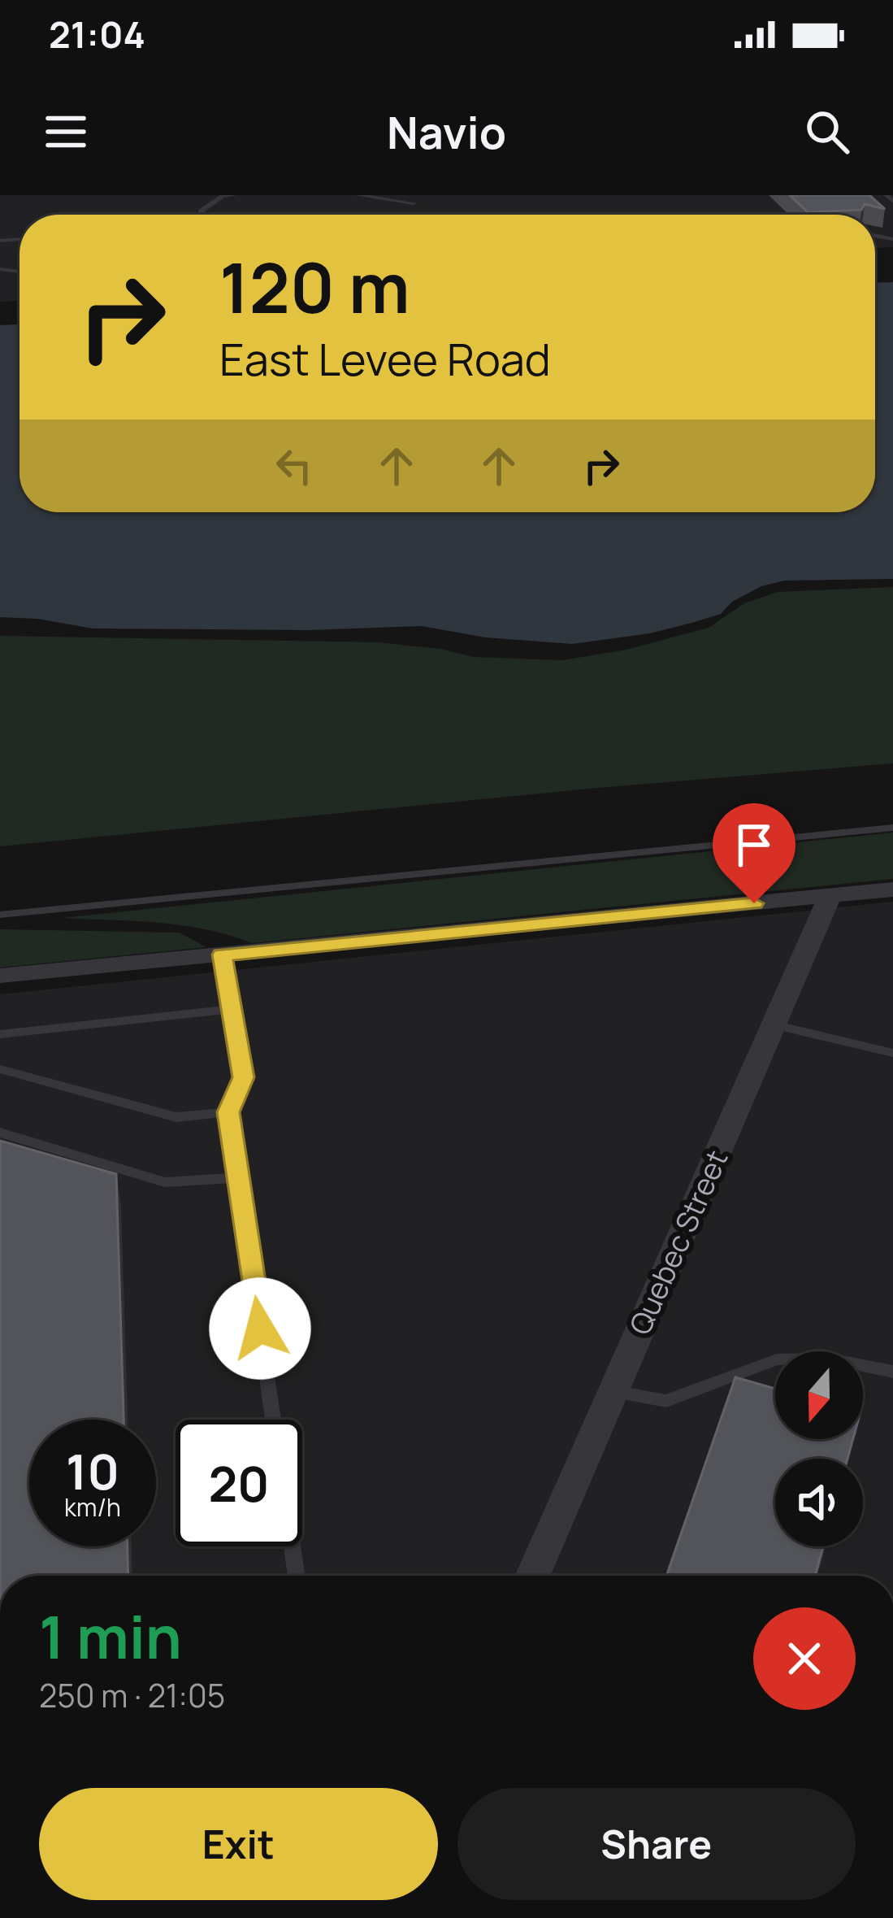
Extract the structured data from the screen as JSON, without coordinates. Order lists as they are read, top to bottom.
{
  "streets": {
    "street": ["Quebec Street"]
  },
  "north": "bottom",
  "page": {
    "status": "21:04",
    "header": "Navio",
    "turn": ["120 m", "East Levee Road"],
    "speed": "10 km/h",
    "limit": "20",
    "heading": ["1 min", "250 m · 21:05"],
    "buttons": ["Exit", "Share"]
  }
}
